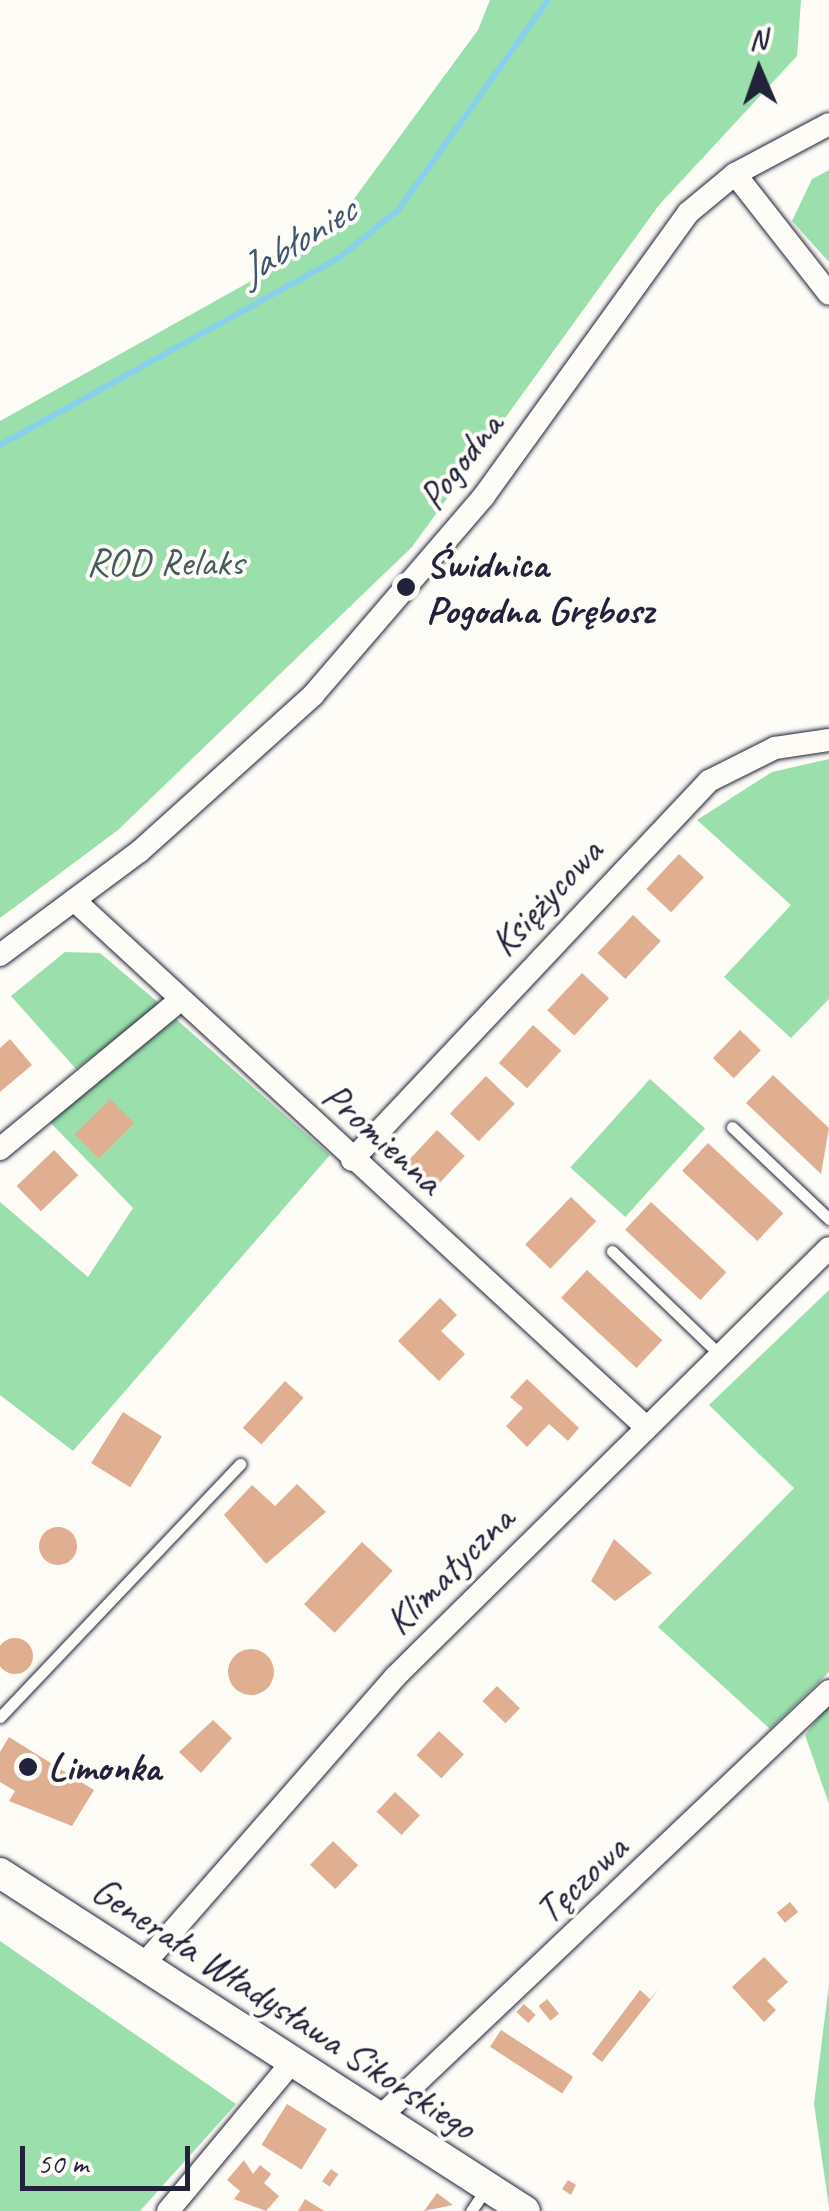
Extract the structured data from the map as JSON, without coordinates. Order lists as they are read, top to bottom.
{
  "streets": {
    "street": [
      "Pogodna",
      "Księżycowa",
      "Promienna",
      "Klimatyczna",
      "Tęczowa",
      "Generała Władysława Sikorskiego"
    ]
  },
  "crossings": [
    ["Pogodna", "Promienna"],
    ["Księżycowa", "Promienna"],
    ["Promienna", "Klimatyczna"],
    ["Klimatyczna", "Generała Władysława Sikorskiego"],
    ["Tęczowa", "Generała Władysława Sikorskiego"]
  ],
  "water": ["Jabłoniec"],
  "parks": ["ROD Relaks"],
  "places": ["Świdnica Pogodna Grębosz", "Limonka"],
  "scale_bar": "50 m",
  "north": "top"
}
